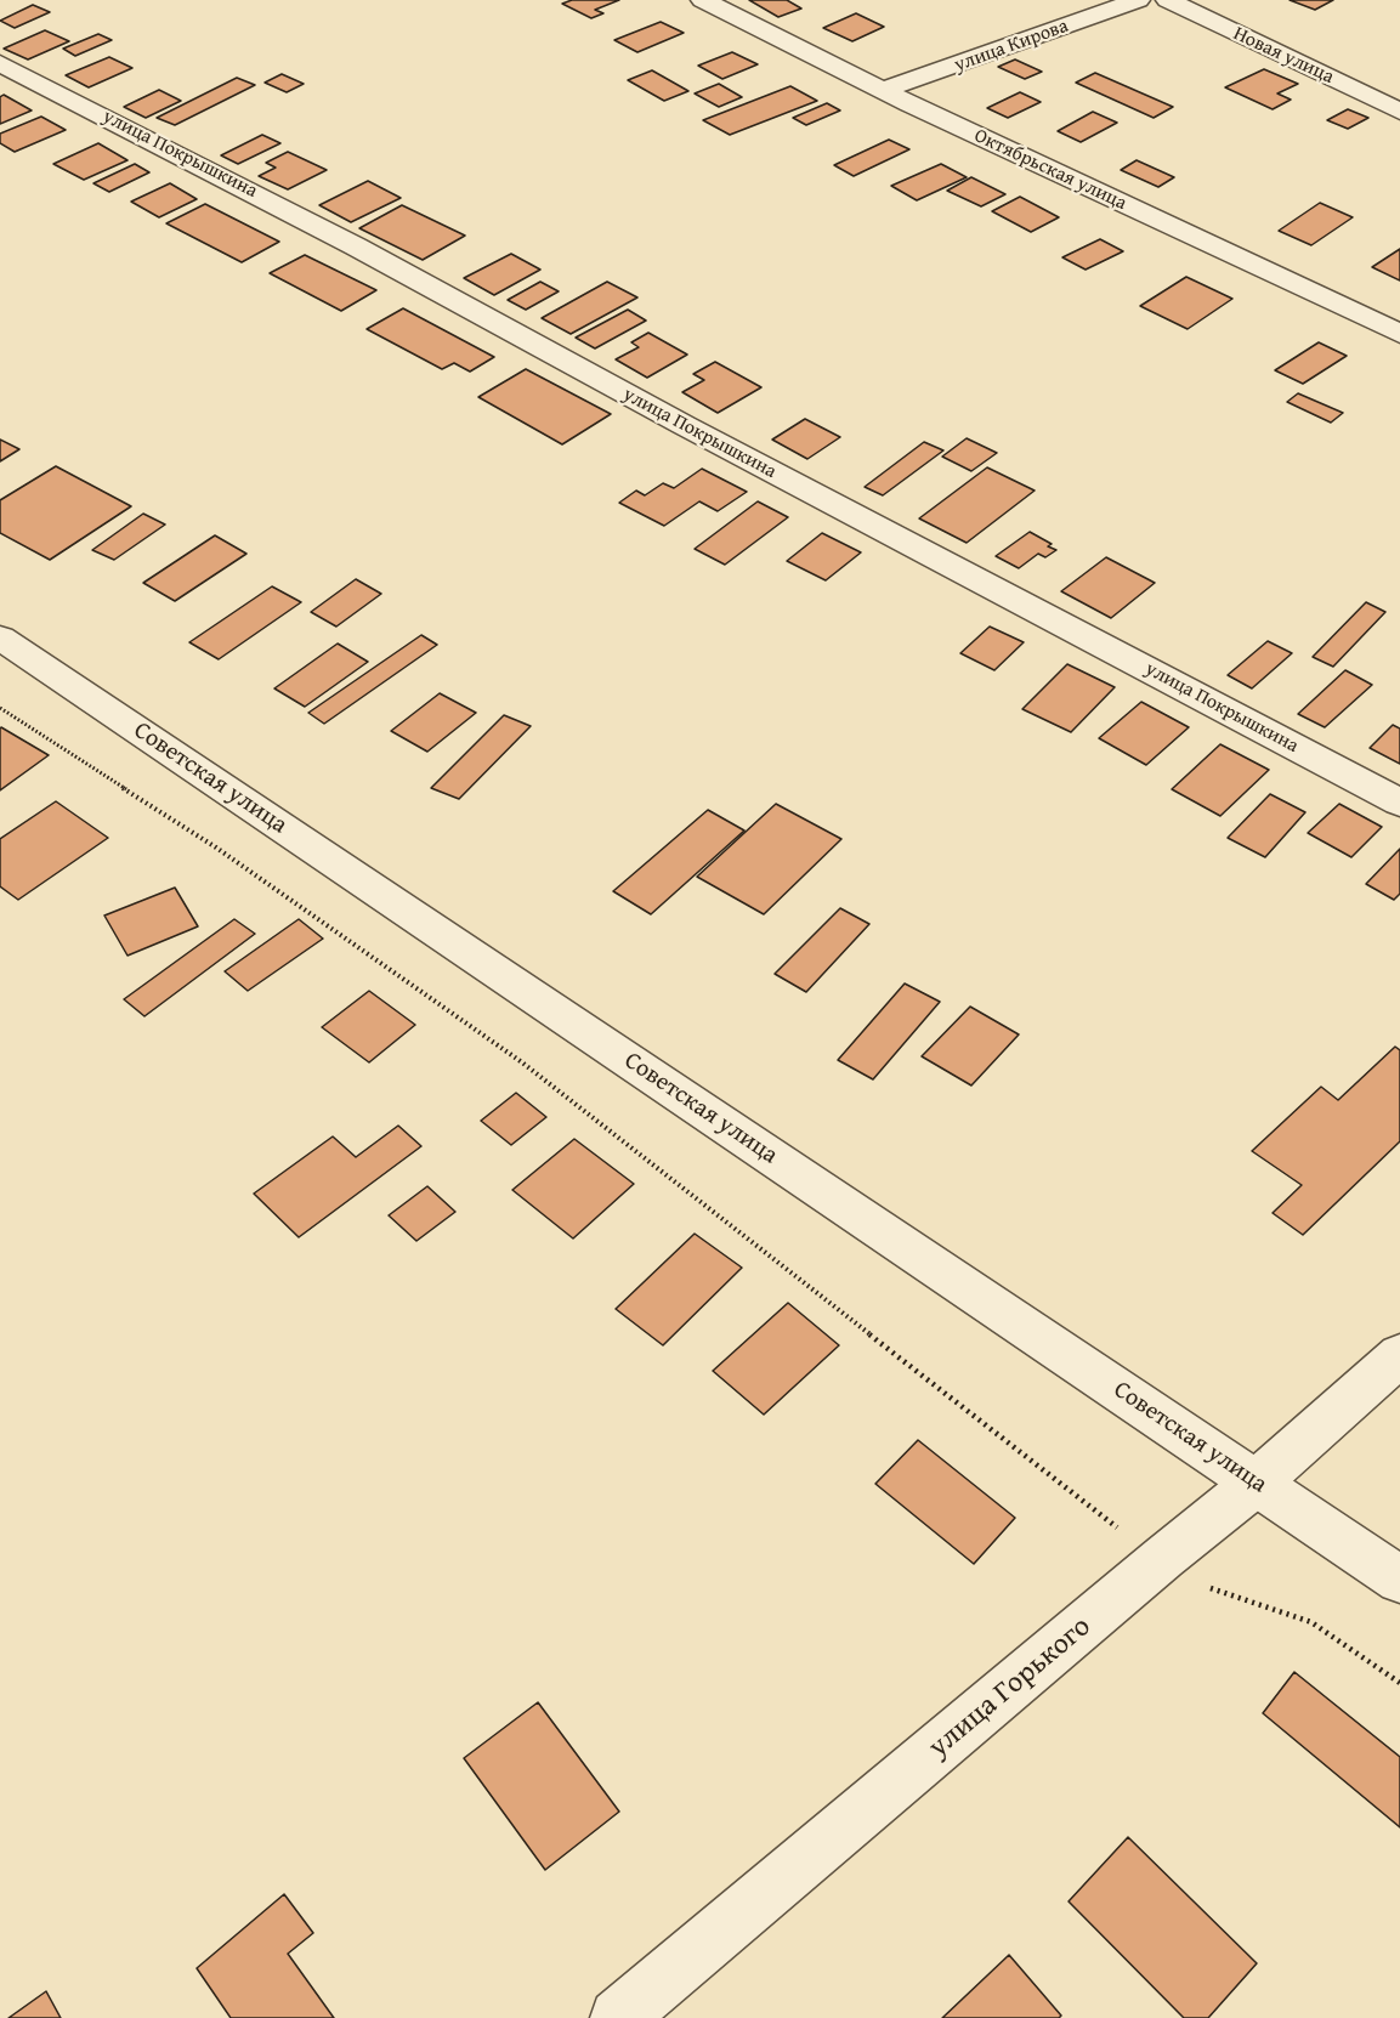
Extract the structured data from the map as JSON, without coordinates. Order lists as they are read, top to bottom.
{
  "streets": {
    "street": [
      "улица Кирова",
      "Новая улица",
      "улица Покрышкина",
      "Октябрьская улица",
      "Советская улица",
      "улица Горького"
    ]
  },
  "crossings": [
    ["улица Кирова", "Октябрьская улица"],
    ["Советская улица", "улица Горького"]
  ]
}
